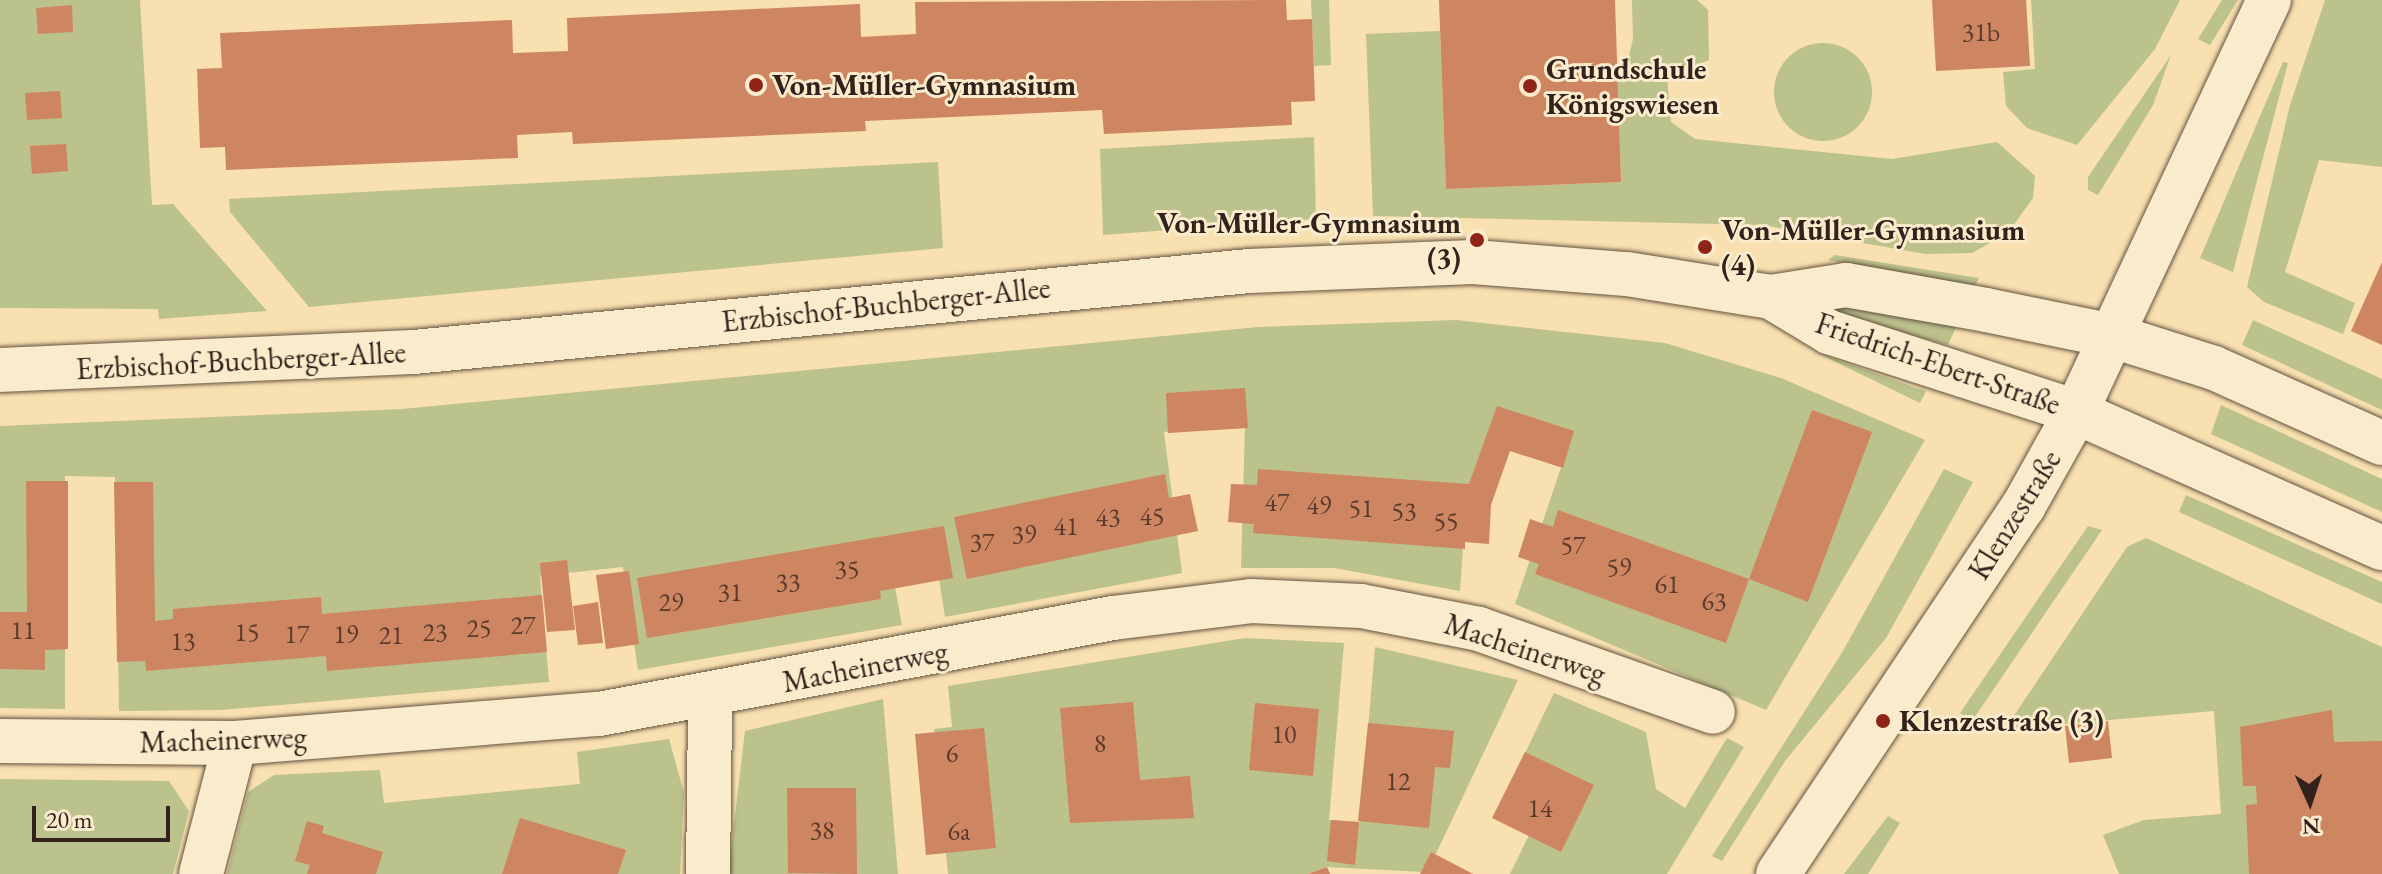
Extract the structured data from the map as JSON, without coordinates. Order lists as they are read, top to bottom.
{
  "streets": {
    "street": [
      "Erzbischof-Buchberger-Allee",
      "Friedrich-Ebert-Straße",
      "Klenzestraße",
      "Macheinerweg"
    ]
  },
  "crossings": [
    ["Erzbischof-Buchberger-Allee", "Friedrich-Ebert-Straße"],
    ["Friedrich-Ebert-Straße", "Klenzestraße"]
  ],
  "places": [
    "Von-Müller-Gymnasium",
    "Grundschule Königswiesen",
    "Von-Müller-Gymnasium (3)",
    "Von-Müller-Gymnasium (4)",
    "Klenzestraße (3)"
  ],
  "house_numbers": [
    "31b",
    "47",
    "49",
    "51",
    "53",
    "45",
    "43",
    "55",
    "41",
    "39",
    "37",
    "57",
    "59",
    "35",
    "33",
    "61",
    "31",
    "63",
    "29",
    "27",
    "25",
    "11",
    "15",
    "23",
    "17",
    "19",
    "21",
    "13",
    "10",
    "8",
    "6",
    "12",
    "14",
    "38",
    "6a"
  ],
  "scale_bar": "20 m",
  "north": "bottom"
}
